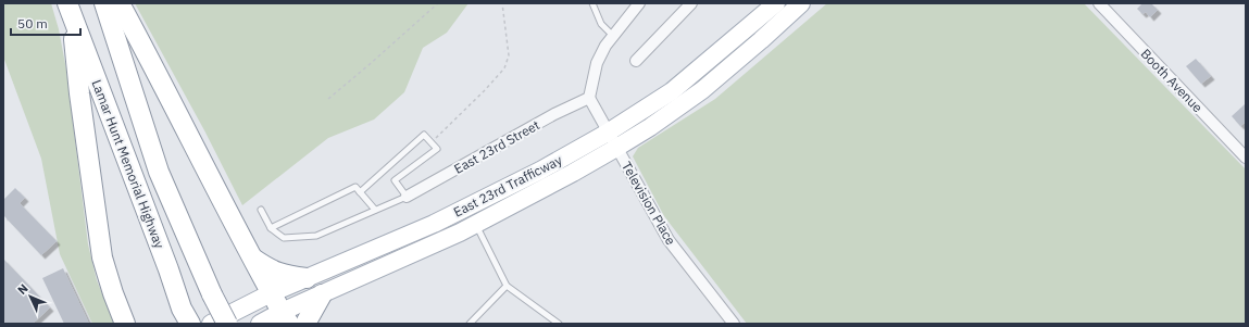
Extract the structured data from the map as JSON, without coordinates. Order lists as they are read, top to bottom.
{
  "streets": {
    "highway": ["Lamar Hunt Memorial Highway"],
    "main road": ["East 23rd Trafficway"],
    "street": ["Booth Avenue", "East 23rd Street", "Television Place"]
  },
  "crossings": [
    ["East 23rd Street", "Television Place"],
    ["East 23rd Trafficway", "Television Place"]
  ],
  "scale_bar": "50 m",
  "north": "top left"
}
